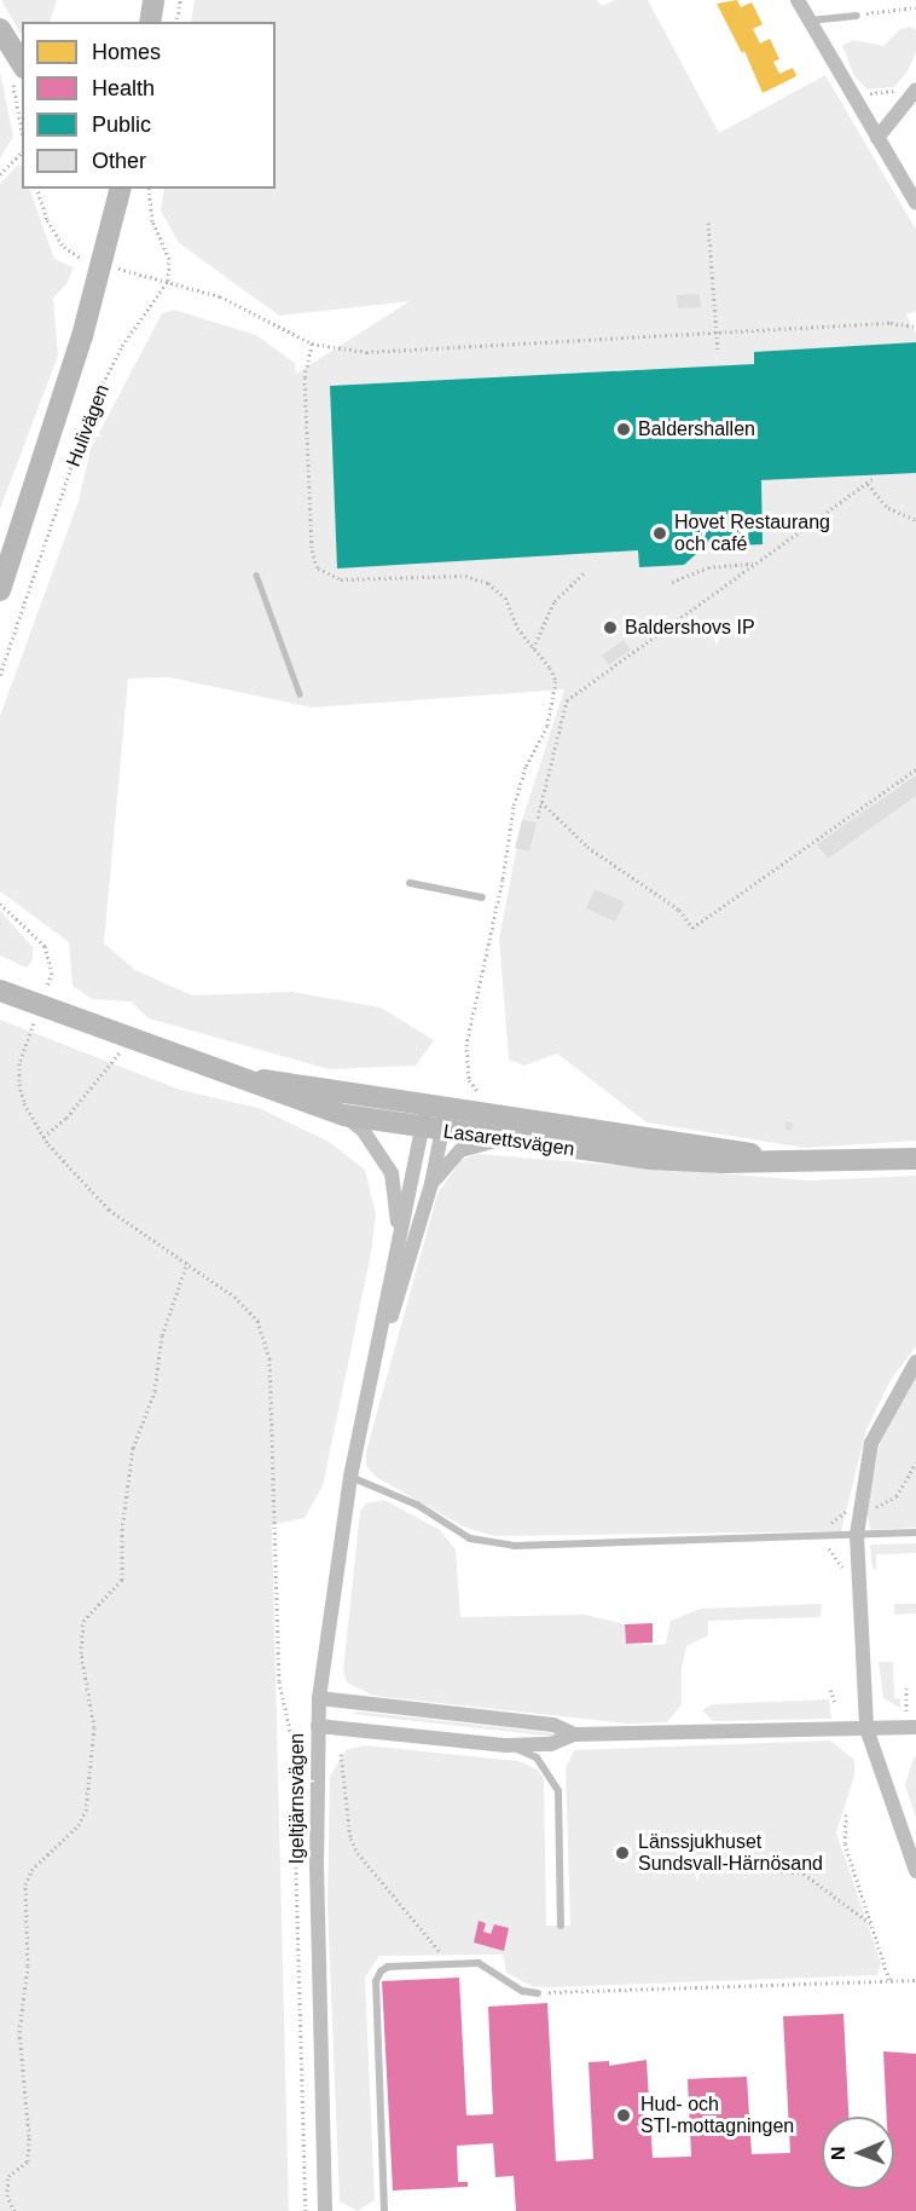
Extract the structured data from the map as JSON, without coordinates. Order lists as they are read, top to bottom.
{
  "streets": {
    "street": ["Hulivägen", "Lasarettsvägen", "Igeltjärnsvägen"]
  },
  "crossings": [
    ["Lasarettsvägen", "Igeltjärnsvägen"]
  ],
  "places": [
    "Baldershallen",
    "Hovet Restaurang och café",
    "Baldershovs IP",
    "Länssjukhuset Sundsvall-Härnösand",
    "Hud- och STI-mottagningen"
  ],
  "legend": [
    "Homes",
    "Health",
    "Public",
    "Other"
  ],
  "north": "left"
}
